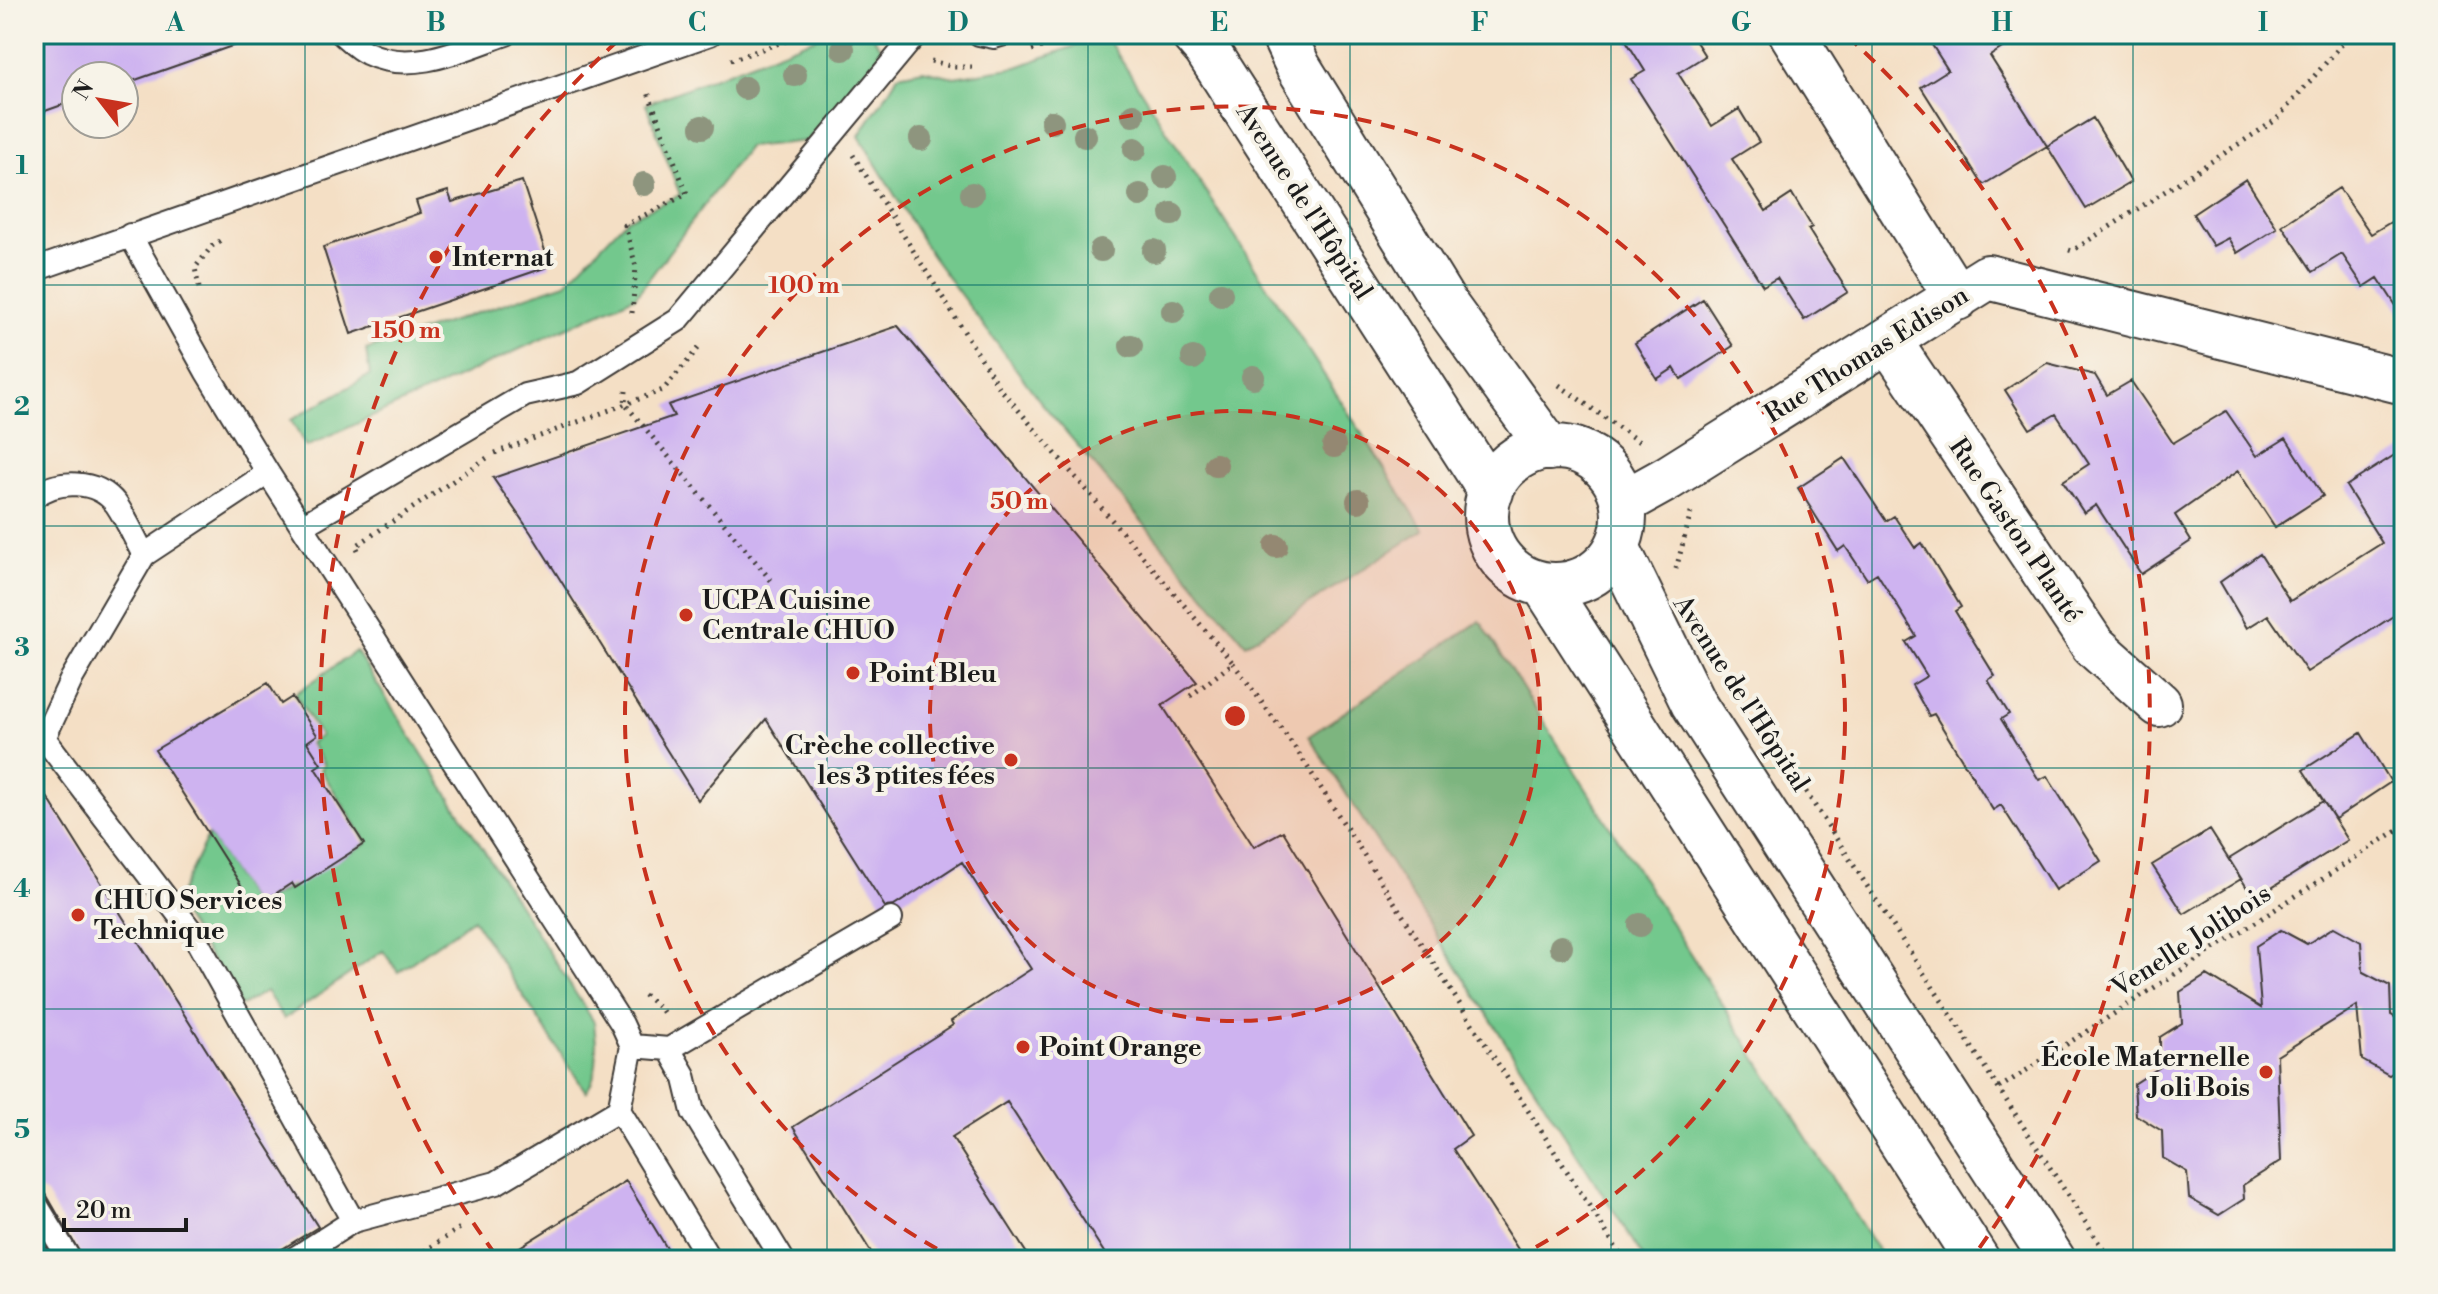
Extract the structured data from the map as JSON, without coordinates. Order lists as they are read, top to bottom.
{
  "streets": {
    "street": ["Avenue de l'Hôpital", "Rue Thomas Edison", "Rue Gaston Planté"],
    "path": ["Venelle Jolibois"]
  },
  "crossings": [
    ["Avenue de l'Hôpital", "Rue Thomas Edison"],
    ["Avenue de l'Hôpital", "Venelle Jolibois"],
    ["Rue Thomas Edison", "Rue Gaston Planté"]
  ],
  "places": [
    "Internat",
    "UCPA Cuisine Centrale CHUO",
    "Point Bleu",
    "Crèche collective les 3 ptites fées",
    "CHUO Services Technique",
    "Point Orange",
    "École Maternelle Joli Bois"
  ],
  "scale_bar": "20 m",
  "north": "top left",
  "grid": {
    "columns": [
      "A",
      "B",
      "C",
      "D",
      "E",
      "F",
      "G",
      "H",
      "I"
    ],
    "rows": [
      "1",
      "2",
      "3",
      "4",
      "5"
    ]
  },
  "rings": ["100 m", "150 m", "50 m"]
}
